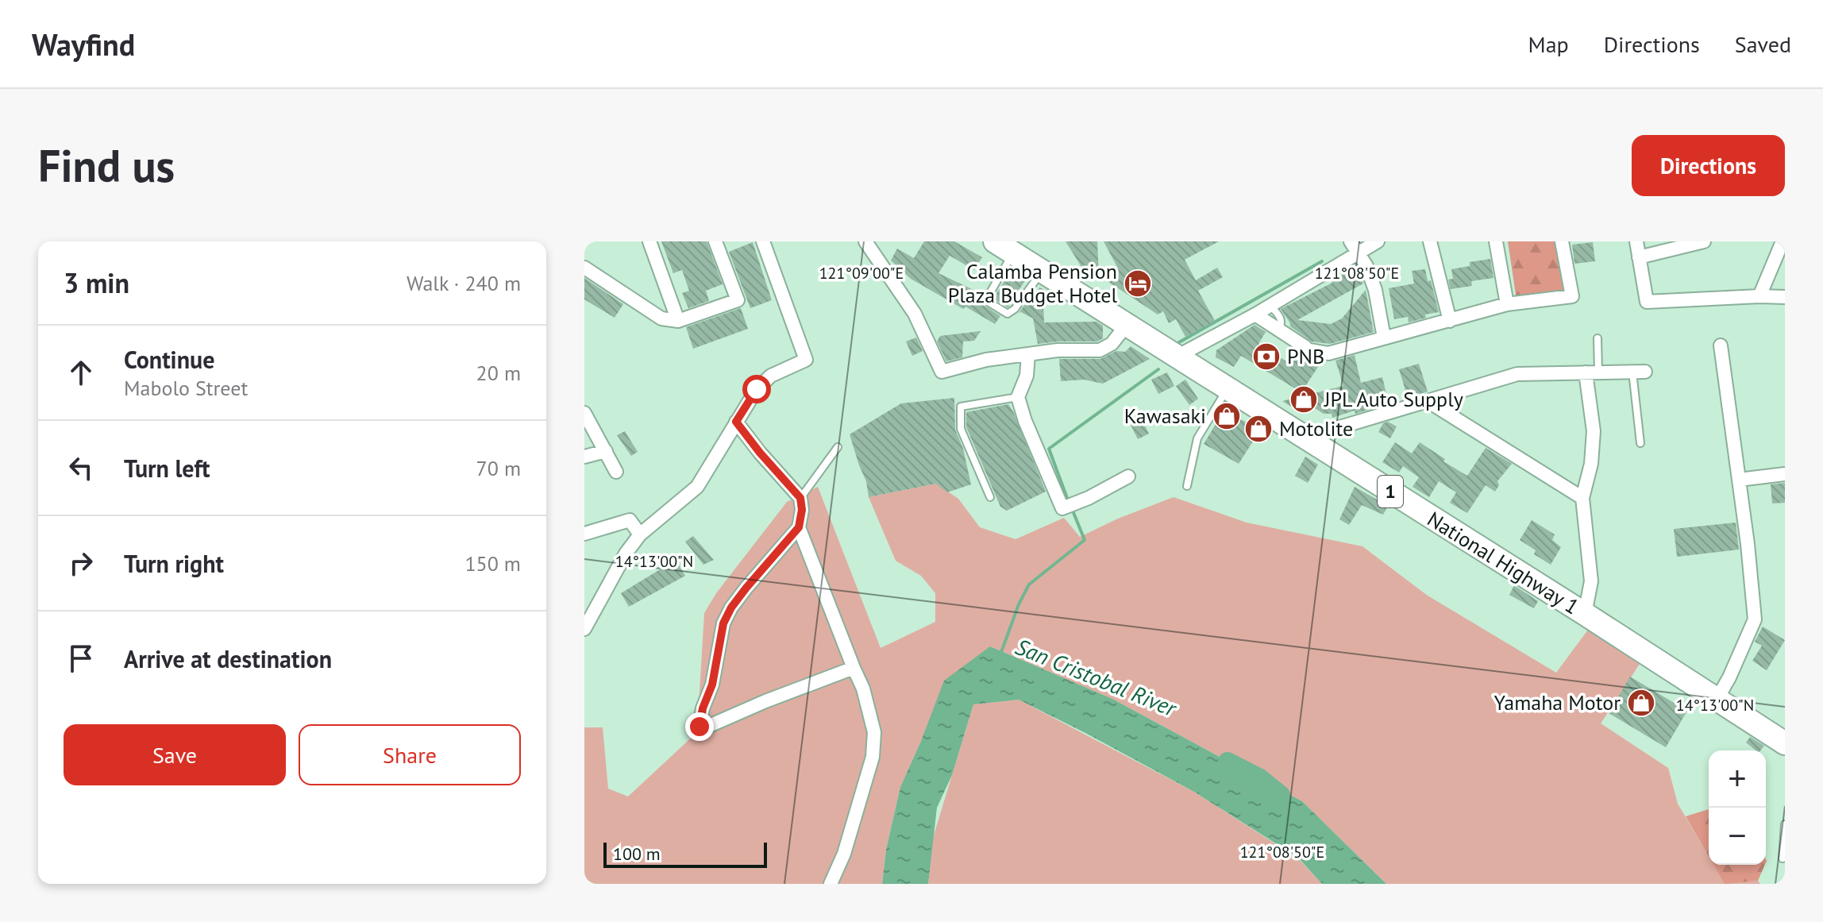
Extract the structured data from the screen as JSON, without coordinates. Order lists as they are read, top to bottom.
{
  "streets": {
    "highway": ["1", "National Highway 1"]
  },
  "water": ["San Cristobal River"],
  "places": {
    "hotel": ["Calamba Pension Plaza Budget Hotel"],
    "bank": ["PNB"],
    "shop": [
      "JPL Auto Supply",
      "Kawasaki",
      "Motolite",
      "Yamaha Motor"
    ]
  },
  "scale_bar": "100 m",
  "page": {
    "header": "Wayfind",
    "nav": ["Map", "Directions", "Saved"],
    "buttons": [
      "Directions",
      ["Save", "Share"]
    ],
    "title": "Find us",
    "heading": ["3 min", "Walk · 240 m"],
    "list": [
      ["Continue", "Mabolo Street", "20 m"],
      ["Turn left", "70 m"],
      ["Turn right", "150 m"],
      "Arrive at destination"
    ],
    "map_buttons": ["+", "−"],
    "scale": "100 m"
  },
  "coordinates": ["121°09'00\"E", "121°08'50\"E", "14°13'00\"N"]
}
